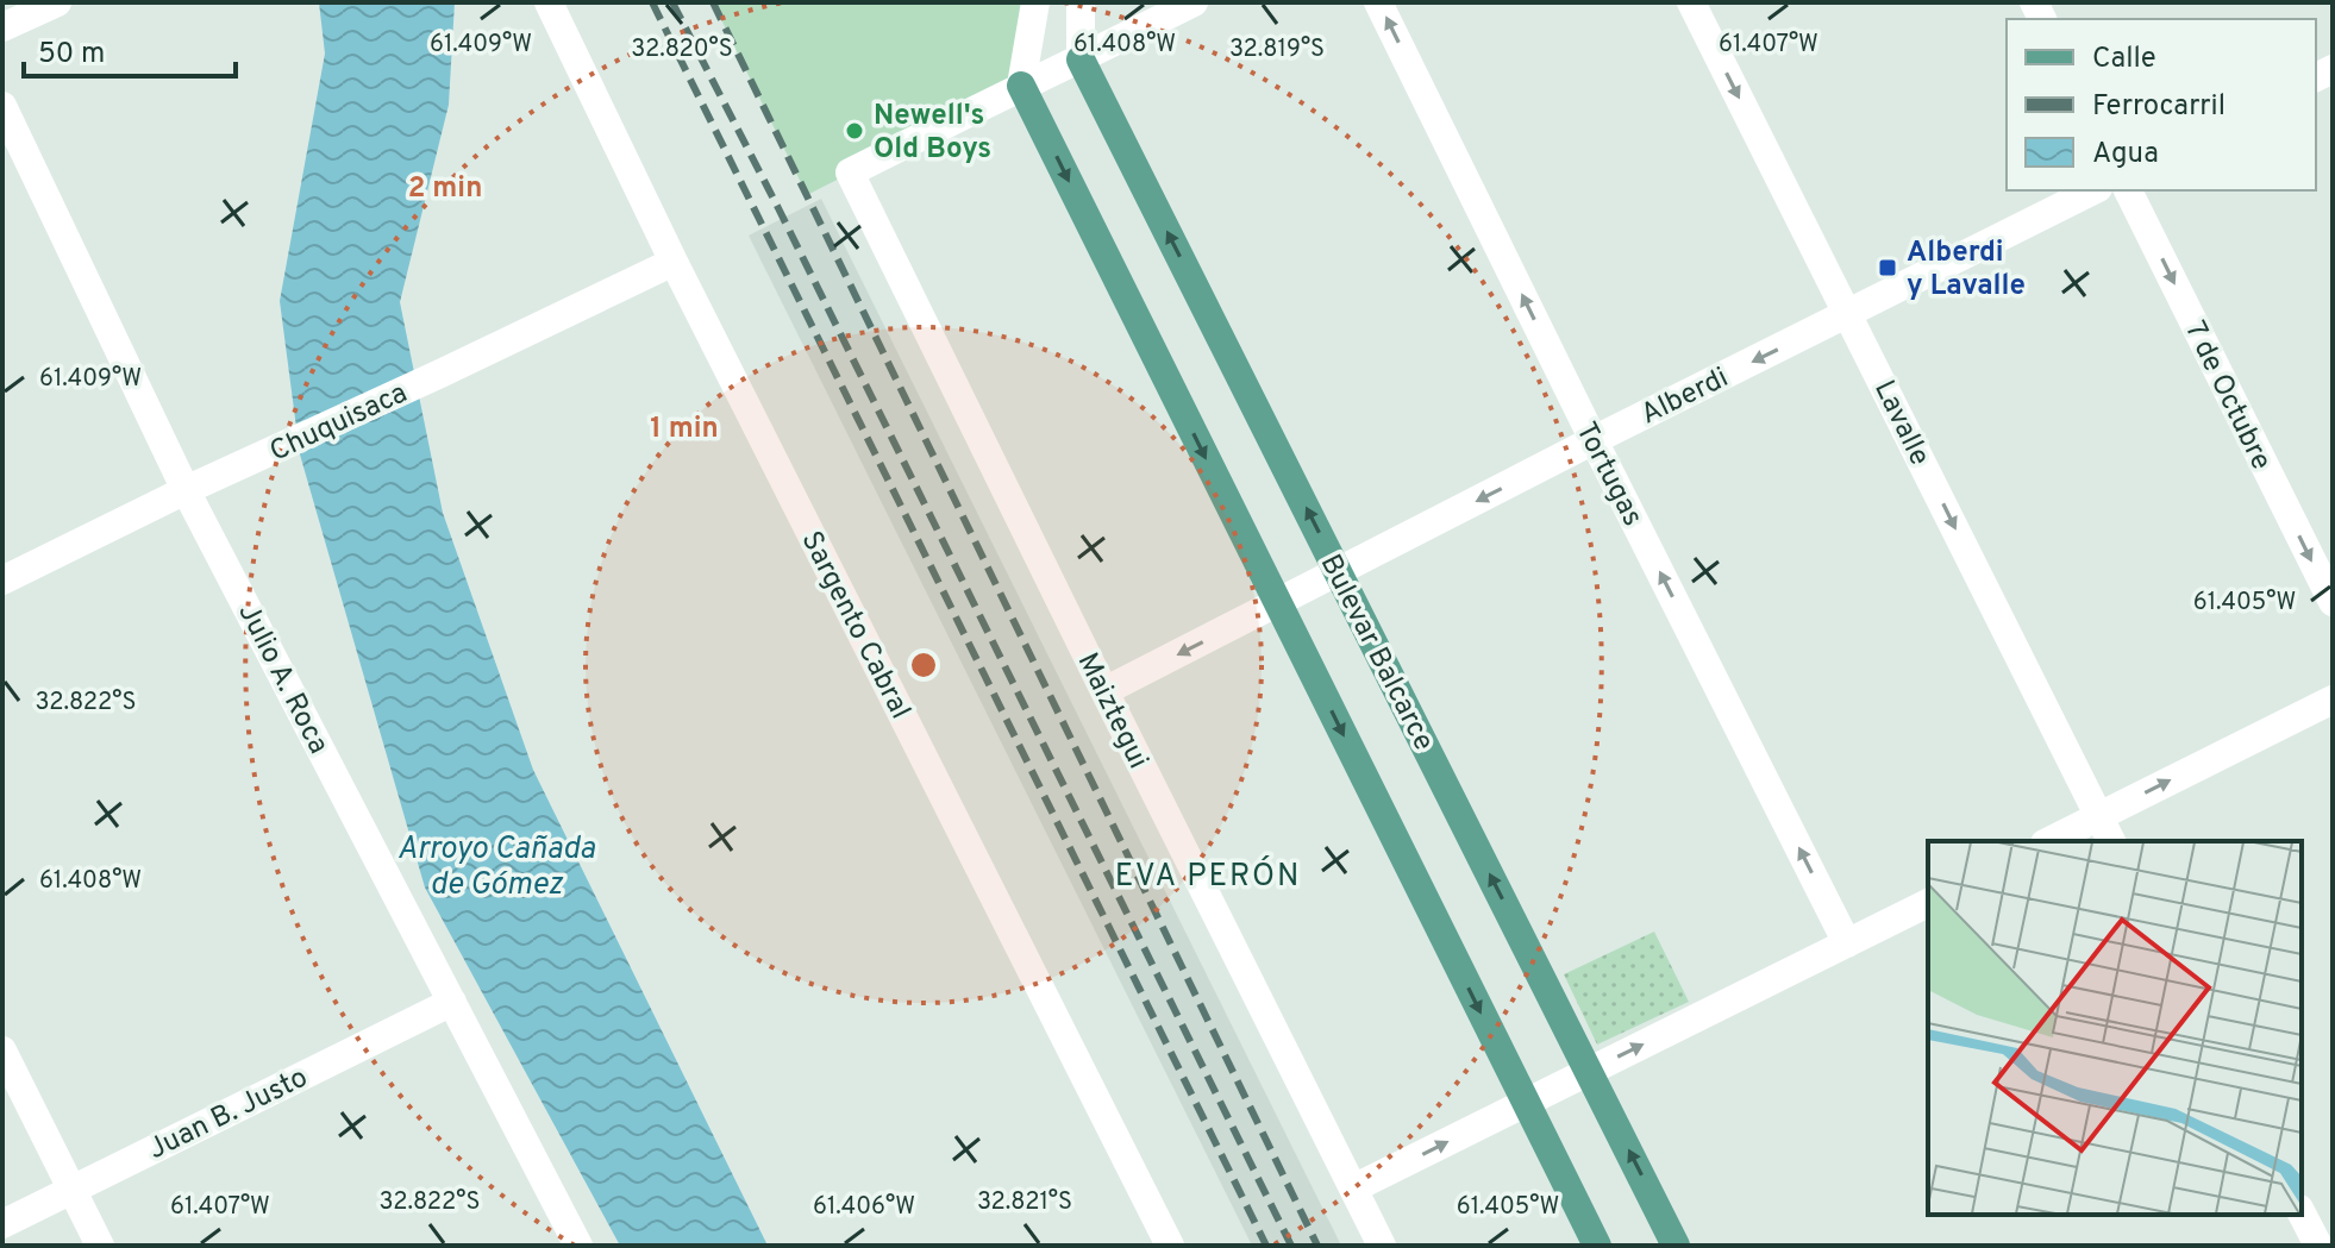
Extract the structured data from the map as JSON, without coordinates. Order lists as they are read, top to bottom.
{
  "streets": {
    "main road": ["Bulevar Balcarce"],
    "street": [
      "Alberdi",
      "7 de Octubre",
      "Chuquisaca",
      "Lavalle",
      "Tortugas",
      "Sargento Cabral",
      "Julio A. Roca",
      "Maiztegui",
      "Juan B. Justo"
    ]
  },
  "crossings": [
    ["Alberdi", "Lavalle"],
    ["Alberdi", "Tortugas"],
    ["Alberdi", "Bulevar Balcarce"],
    ["Alberdi", "Maiztegui"],
    ["Chuquisaca", "Sargento Cabral"],
    ["Chuquisaca", "Julio A. Roca"],
    ["Julio A. Roca", "Juan B. Justo"]
  ],
  "one_way": [
    "Alberdi",
    "7 de Octubre",
    "Lavalle",
    "Tortugas"
  ],
  "districts": ["EVA PERÓN"],
  "water": ["Arroyo Cañada de Gómez"],
  "places": {
    "other": ["Newell's Old Boys"],
    "transit": ["Alberdi y Lavalle"]
  },
  "legend": ["Calle", "Ferrocarril", "Agua"],
  "scale_bar": "50 m",
  "coordinates": [
    "61.409°W",
    "61.408°W",
    "61.407°W",
    "32.820°S",
    "32.819°S",
    "61.405°W",
    "32.822°S",
    "32.821°S",
    "61.406°W"
  ],
  "rings": ["2 min", "1 min"]
}
